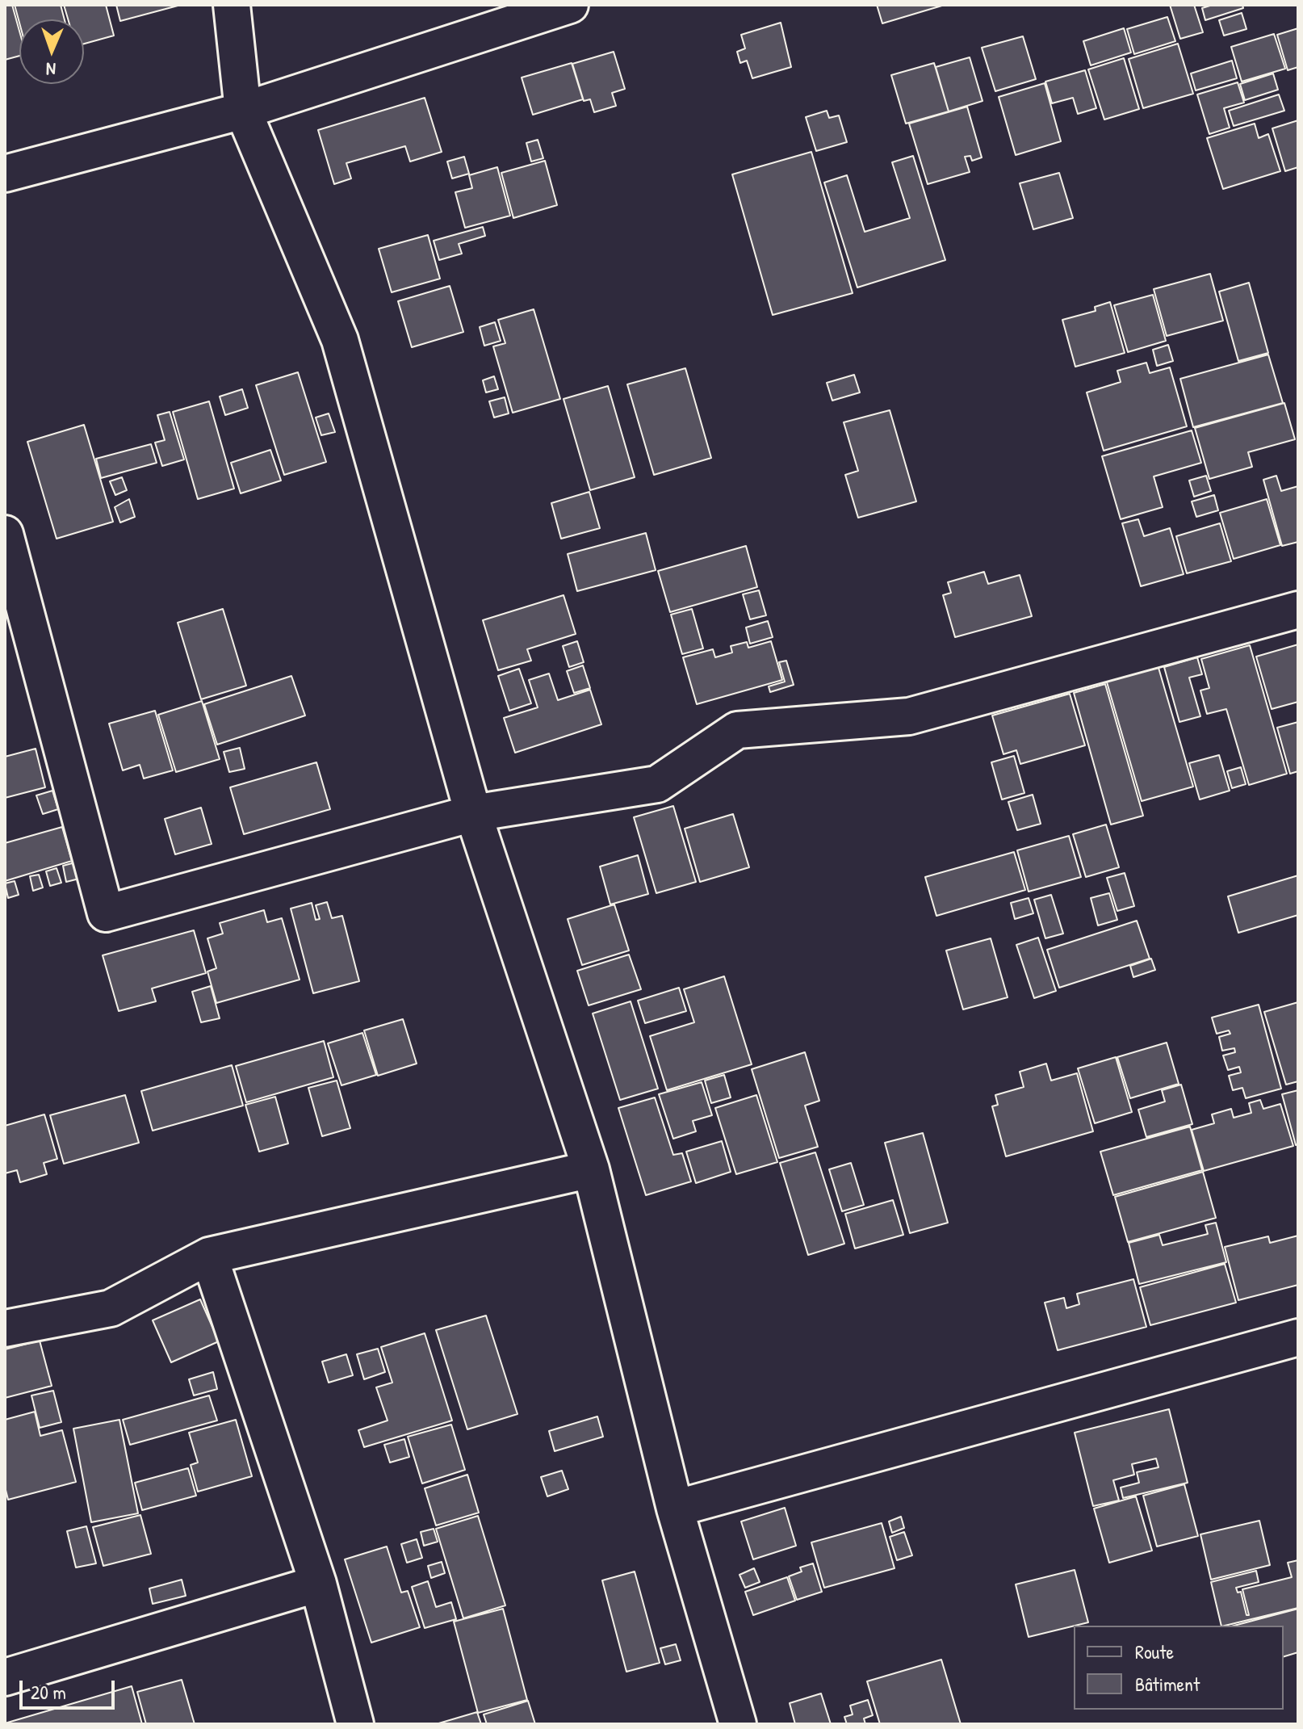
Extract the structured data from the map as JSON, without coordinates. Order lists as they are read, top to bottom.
{
  "legend": ["Route", "Bâtiment"],
  "scale_bar": "20 m",
  "north": "bottom"
}
